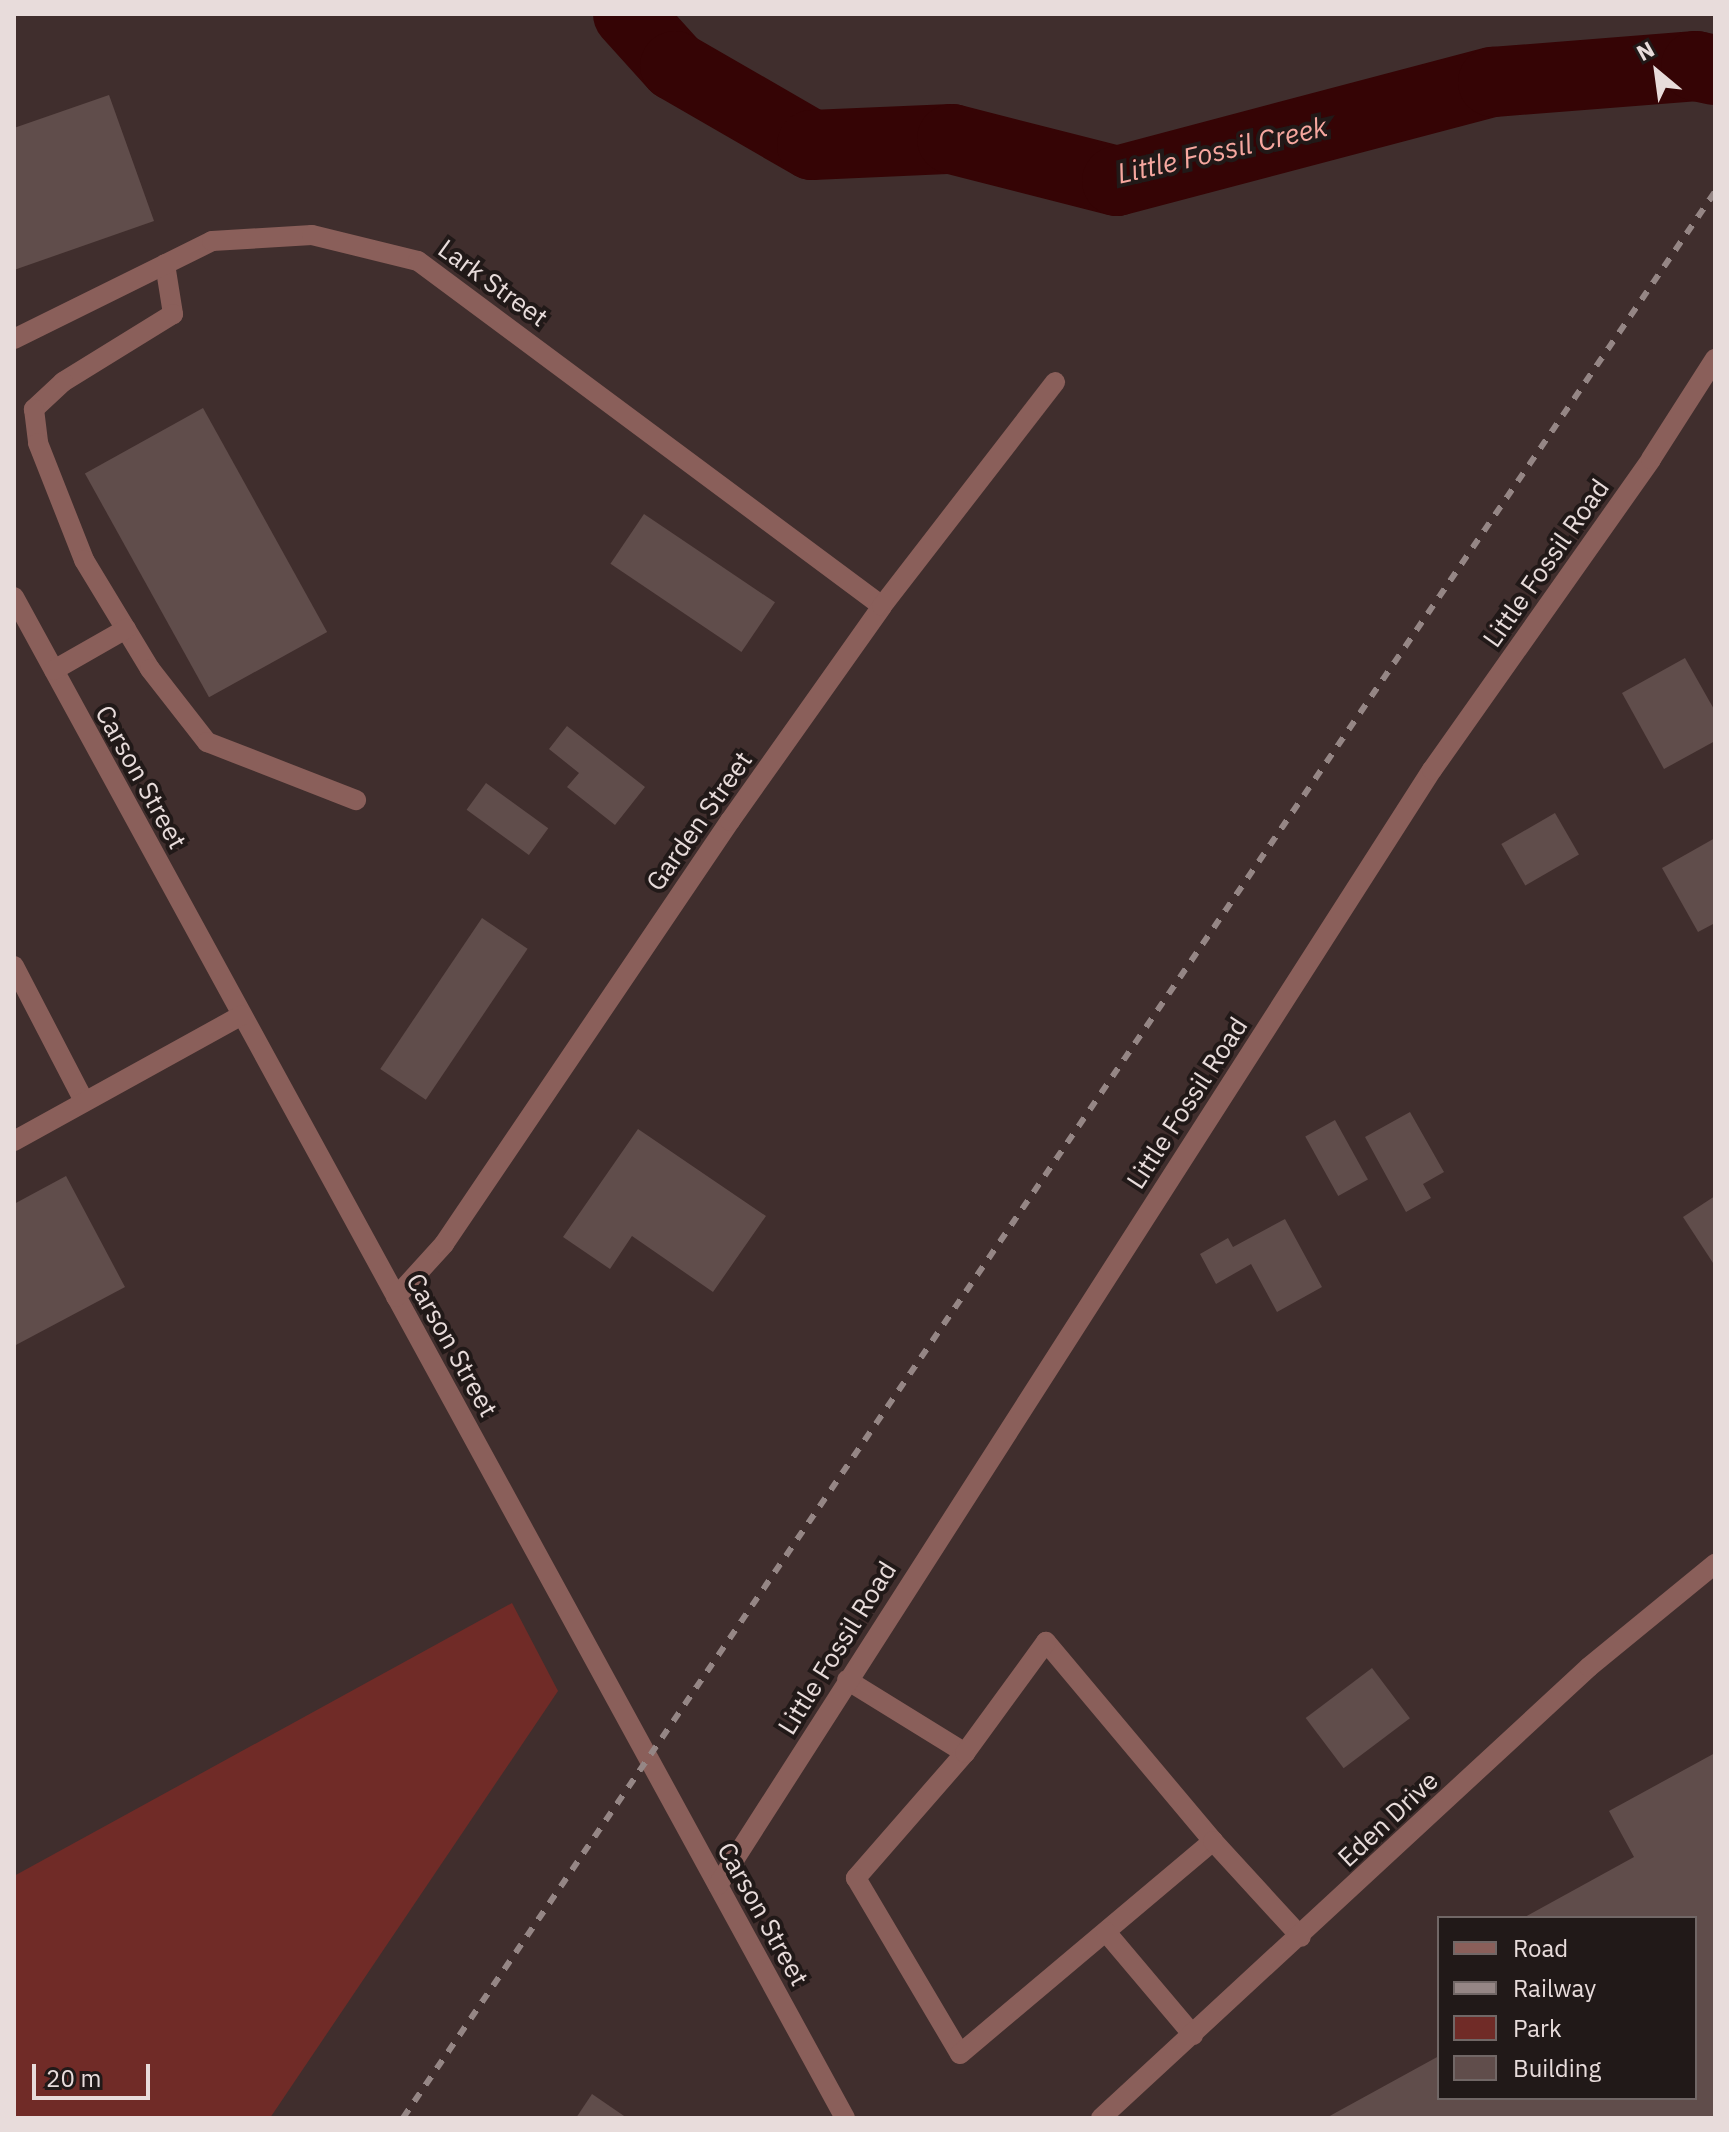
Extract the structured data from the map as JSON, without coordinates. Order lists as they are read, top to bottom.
{
  "streets": {
    "street": [
      "Lark Street",
      "Little Fossil Road",
      "Carson Street",
      "Garden Street",
      "Eden Drive"
    ]
  },
  "crossings": [
    ["Lark Street", "Garden Street"],
    ["Little Fossil Road", "Carson Street"],
    ["Carson Street", "Garden Street"]
  ],
  "water": ["Little Fossil Creek"],
  "legend": [
    "Road",
    "Railway",
    "Park",
    "Building"
  ],
  "scale_bar": "20 m",
  "north": "top left"
}
